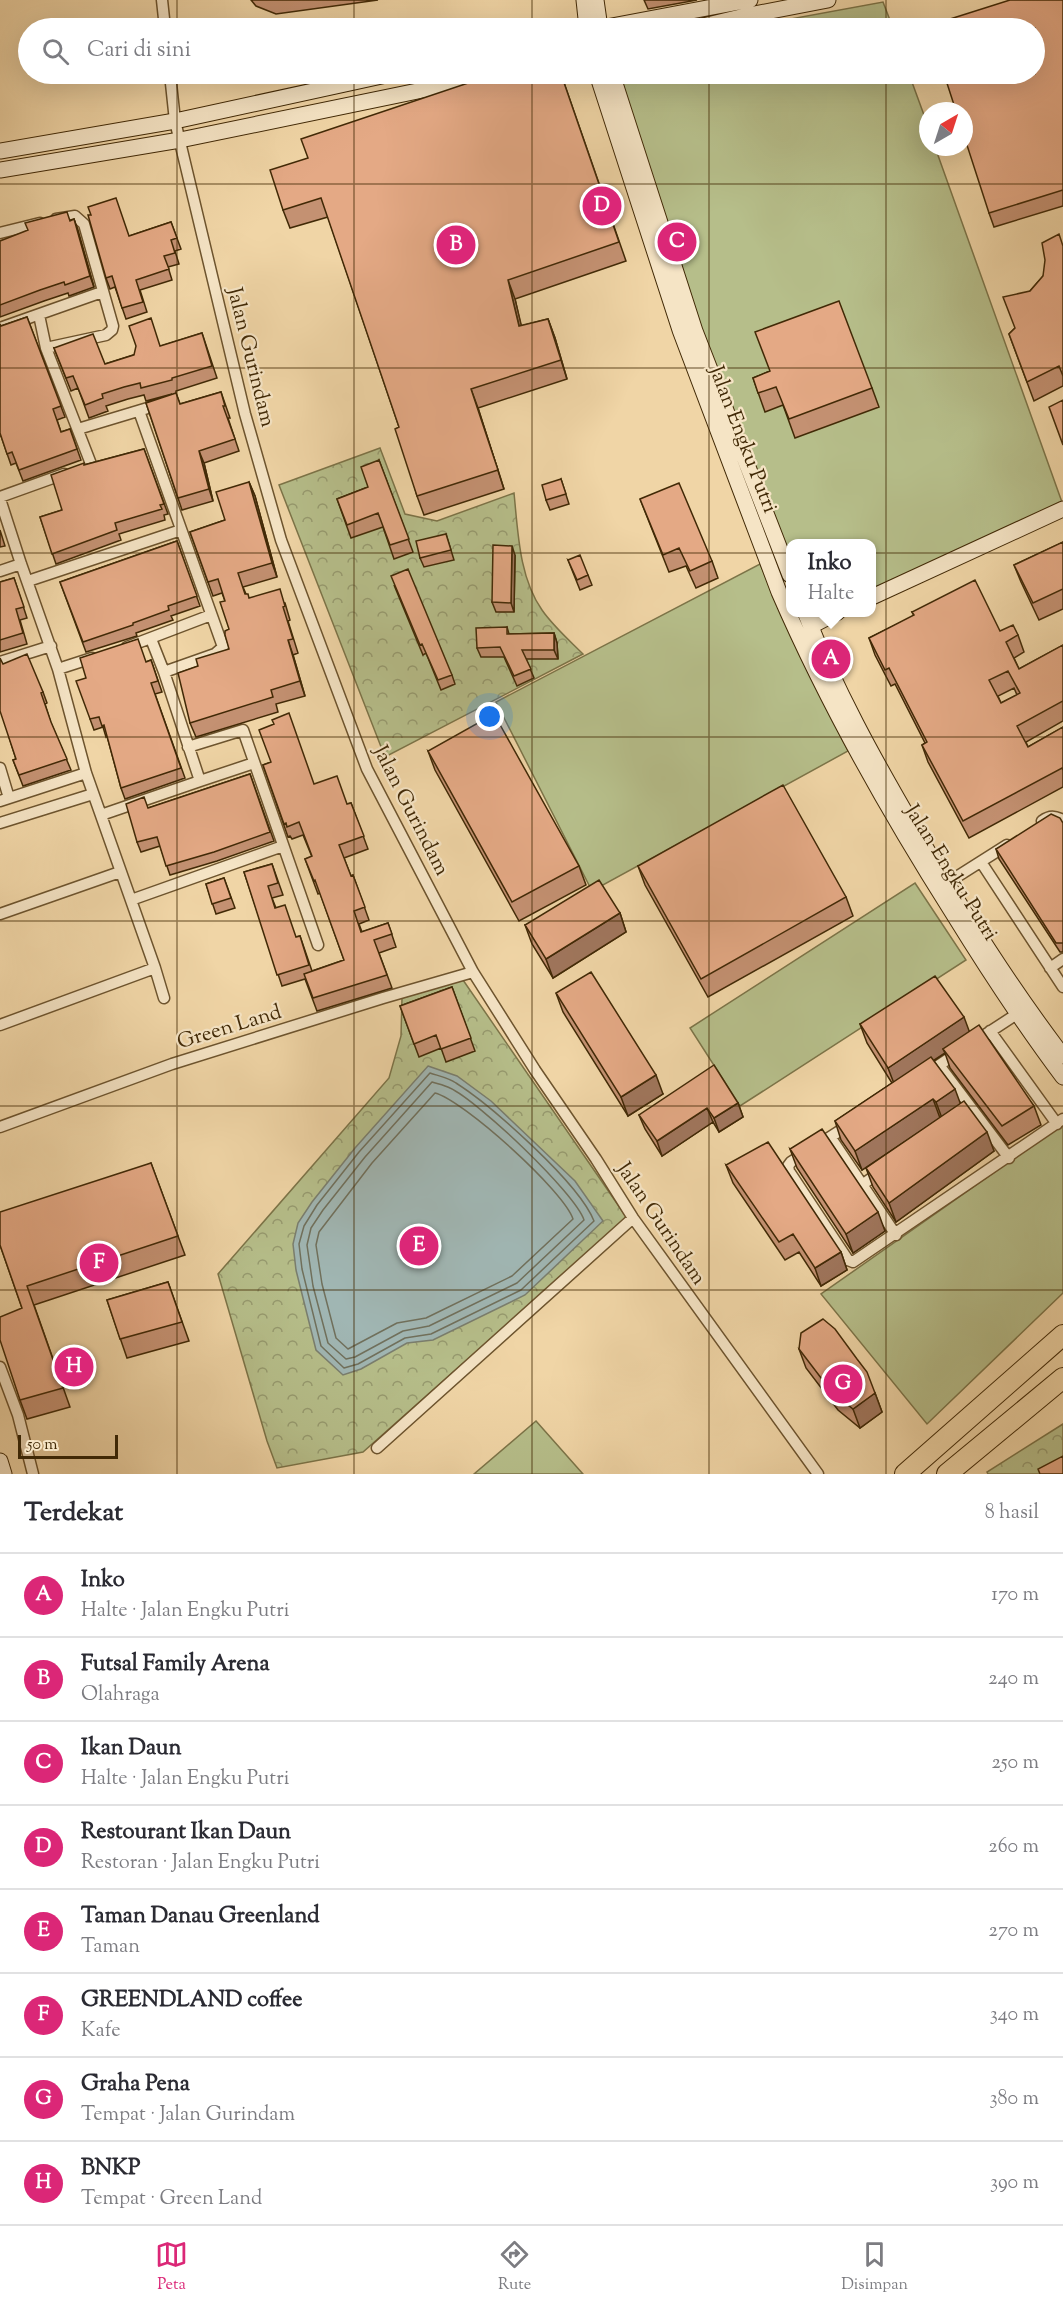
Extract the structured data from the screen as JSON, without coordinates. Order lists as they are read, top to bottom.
{
  "streets": {
    "main road": ["Jalan Engku Putri"],
    "street": ["Jalan Gurindam", "Green Land"]
  },
  "crossings": [
    ["Jalan Gurindam", "Green Land"]
  ],
  "scale_bar": "50 m",
  "north": "top right",
  "page": {
    "search": "Cari di sini",
    "pins": [
      "D",
      "C",
      "B",
      "A",
      "E",
      "F",
      "H",
      "G"
    ],
    "popup": ["Inko", "Halte"],
    "scale": "50 m",
    "heading": ["Terdekat", "8 hasil"],
    "list": [
      {
        "mark": "A",
        "name": "Inko",
        "note": "Halte · Jalan Engku Putri",
        "value": "170 m"
      },
      {
        "mark": "B",
        "name": "Futsal Family Arena",
        "note": "Olahraga",
        "value": "240 m"
      },
      {
        "mark": "C",
        "name": "Ikan Daun",
        "note": "Halte · Jalan Engku Putri",
        "value": "250 m"
      },
      {
        "mark": "D",
        "name": "Restourant Ikan Daun",
        "note": "Restoran · Jalan Engku Putri",
        "value": "260 m"
      },
      {
        "mark": "E",
        "name": "Taman Danau Greenland",
        "note": "Taman",
        "value": "270 m"
      },
      {
        "mark": "F",
        "name": "GREENDLAND coffee",
        "note": "Kafe",
        "value": "340 m"
      },
      {
        "mark": "G",
        "name": "Graha Pena",
        "note": "Tempat · Jalan Gurindam",
        "value": "380 m"
      },
      {
        "mark": "H",
        "name": "BNKP",
        "note": "Tempat · Green Land",
        "value": "390 m"
      }
    ],
    "nav": ["Peta", "Rute", "Disimpan"]
  }
}
